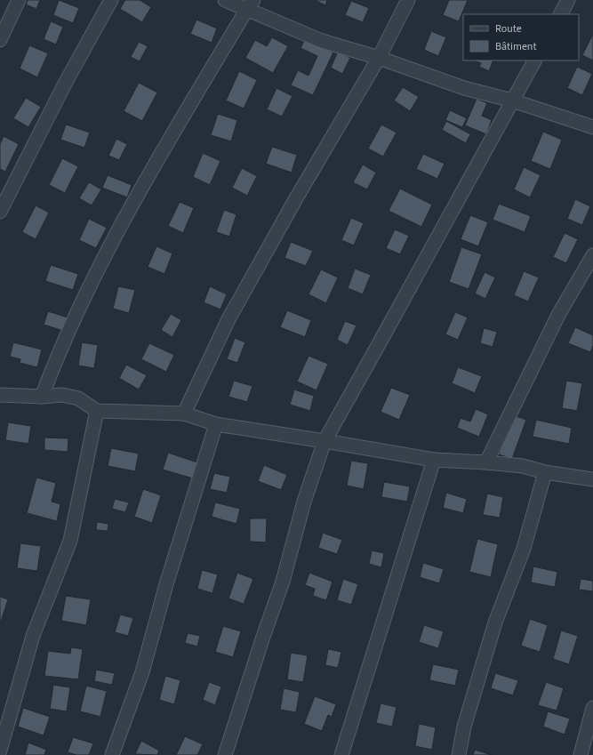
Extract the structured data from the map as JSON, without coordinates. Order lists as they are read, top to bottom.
{
  "legend": ["Route", "Bâtiment"]
}
